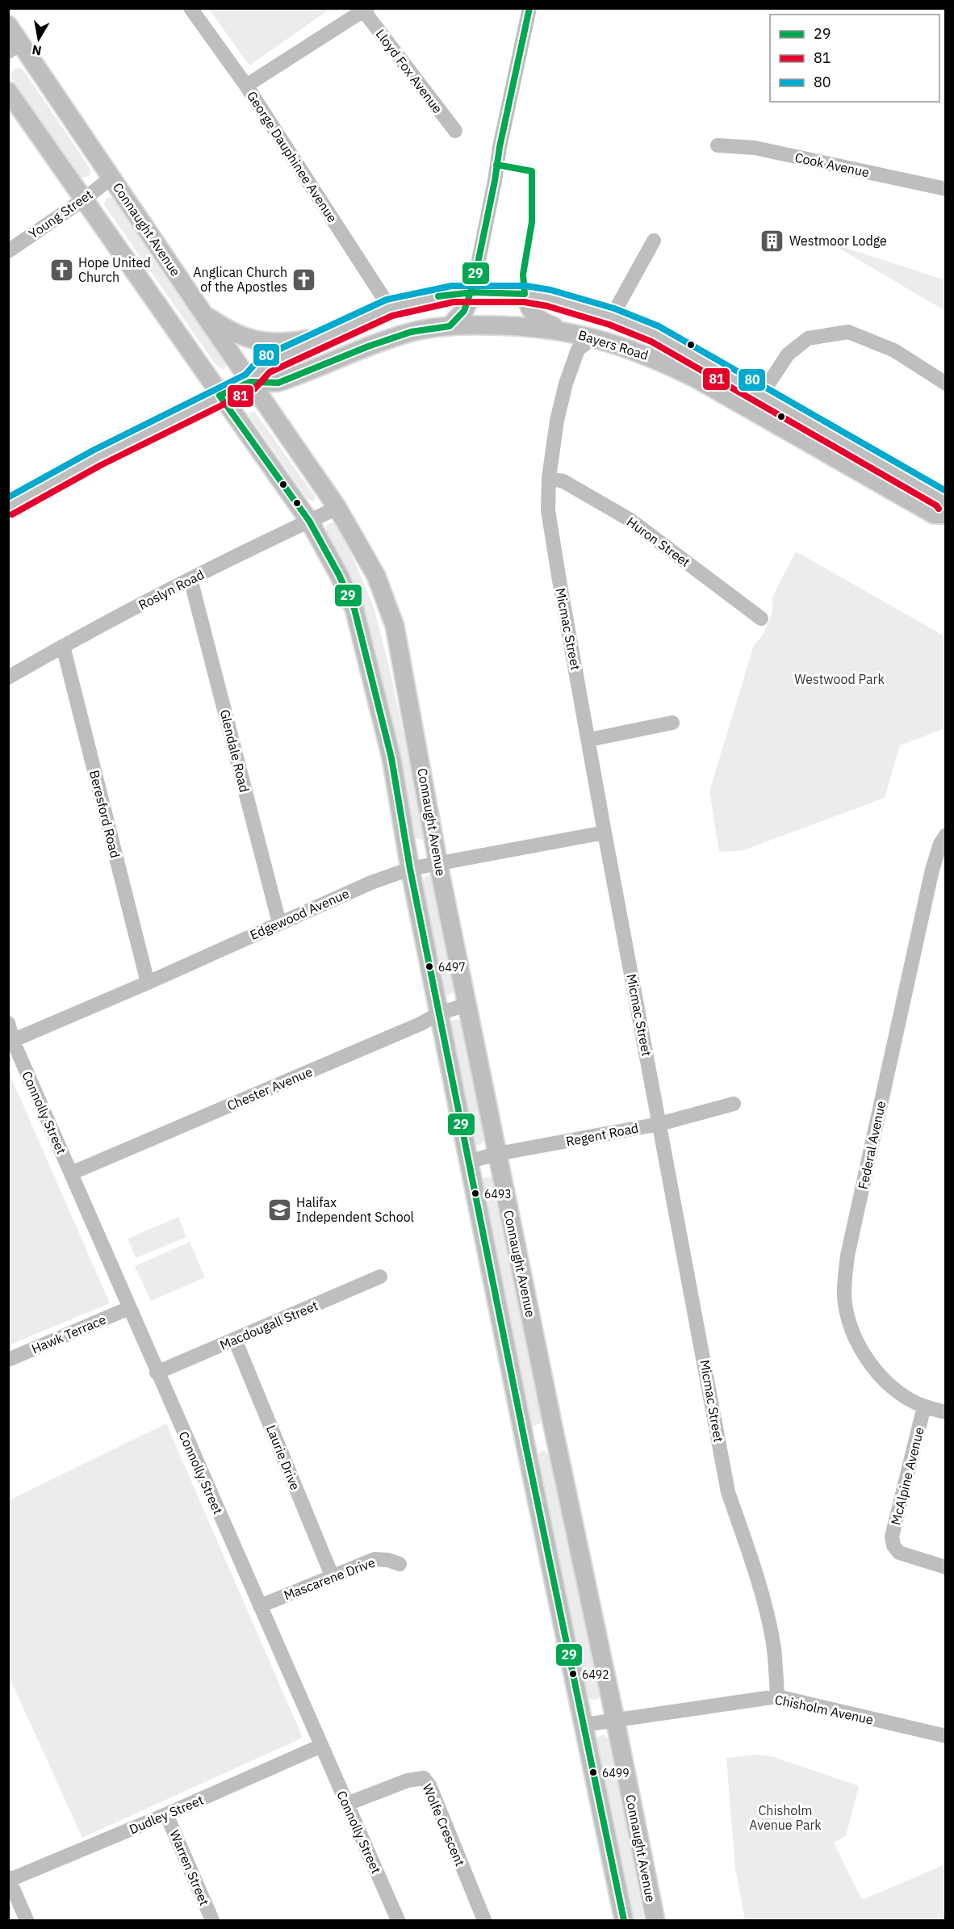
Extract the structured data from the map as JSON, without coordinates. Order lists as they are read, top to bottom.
{
  "streets": {
    "main road": ["Connaught Avenue", "Bayers Road"],
    "street": [
      "Lloyd Fox Avenue",
      "George Dauphinee Avenue",
      "Cook Avenue",
      "Young Street",
      "Huron Street",
      "Roslyn Road",
      "Micmac Street",
      "Glendale Road",
      "Beresford Road",
      "Edgewood Avenue",
      "Chester Avenue",
      "Connolly Street",
      "Regent Road",
      "Federal Avenue",
      "Macdougall Street",
      "Hawk Terrace",
      "Laurie Drive",
      "McAlpine Avenue",
      "Mascarene Drive",
      "Chisholm Avenue",
      "Dudley Street",
      "Wolfe Crescent",
      "Warren Street"
    ]
  },
  "crossings": [
    ["George Dauphinee Avenue", "Bayers Road"],
    ["Young Street", "Connaught Avenue"],
    ["Connaught Avenue", "Bayers Road"],
    ["Connaught Avenue", "Roslyn Road"],
    ["Connaught Avenue", "Edgewood Avenue"],
    ["Connaught Avenue", "Chester Avenue"],
    ["Connaught Avenue", "Regent Road"],
    ["Connaught Avenue", "Chisholm Avenue"],
    ["Bayers Road", "Micmac Street"],
    ["Huron Street", "Micmac Street"],
    ["Roslyn Road", "Glendale Road"],
    ["Roslyn Road", "Beresford Road"],
    ["Micmac Street", "Edgewood Avenue"],
    ["Micmac Street", "Regent Road"],
    ["Micmac Street", "Chisholm Avenue"],
    ["Glendale Road", "Edgewood Avenue"],
    ["Beresford Road", "Edgewood Avenue"],
    ["Edgewood Avenue", "Connolly Street"],
    ["Chester Avenue", "Connolly Street"],
    ["Connolly Street", "Macdougall Street"],
    ["Connolly Street", "Hawk Terrace"],
    ["Connolly Street", "Mascarene Drive"],
    ["Connolly Street", "Dudley Street"],
    ["Connolly Street", "Wolfe Crescent"],
    ["Federal Avenue", "McAlpine Avenue"],
    ["Macdougall Street", "Laurie Drive"],
    ["Laurie Drive", "Mascarene Drive"],
    ["Dudley Street", "Warren Street"]
  ],
  "parks": ["Westwood Park", "Chisholm Avenue Park"],
  "places": {
    "building": ["Westmoor Lodge"],
    "church": ["Hope United Church", "Anglican Church of the Apostles"],
    "other": [
      "6497",
      "6493",
      "6492",
      "6499"
    ],
    "school or university": ["Halifax Independent School"]
  },
  "lines": ["transit line 29", "transit line 80", "transit line 81"],
  "legend": ["29", "81", "80"],
  "north": "bottom"
}
